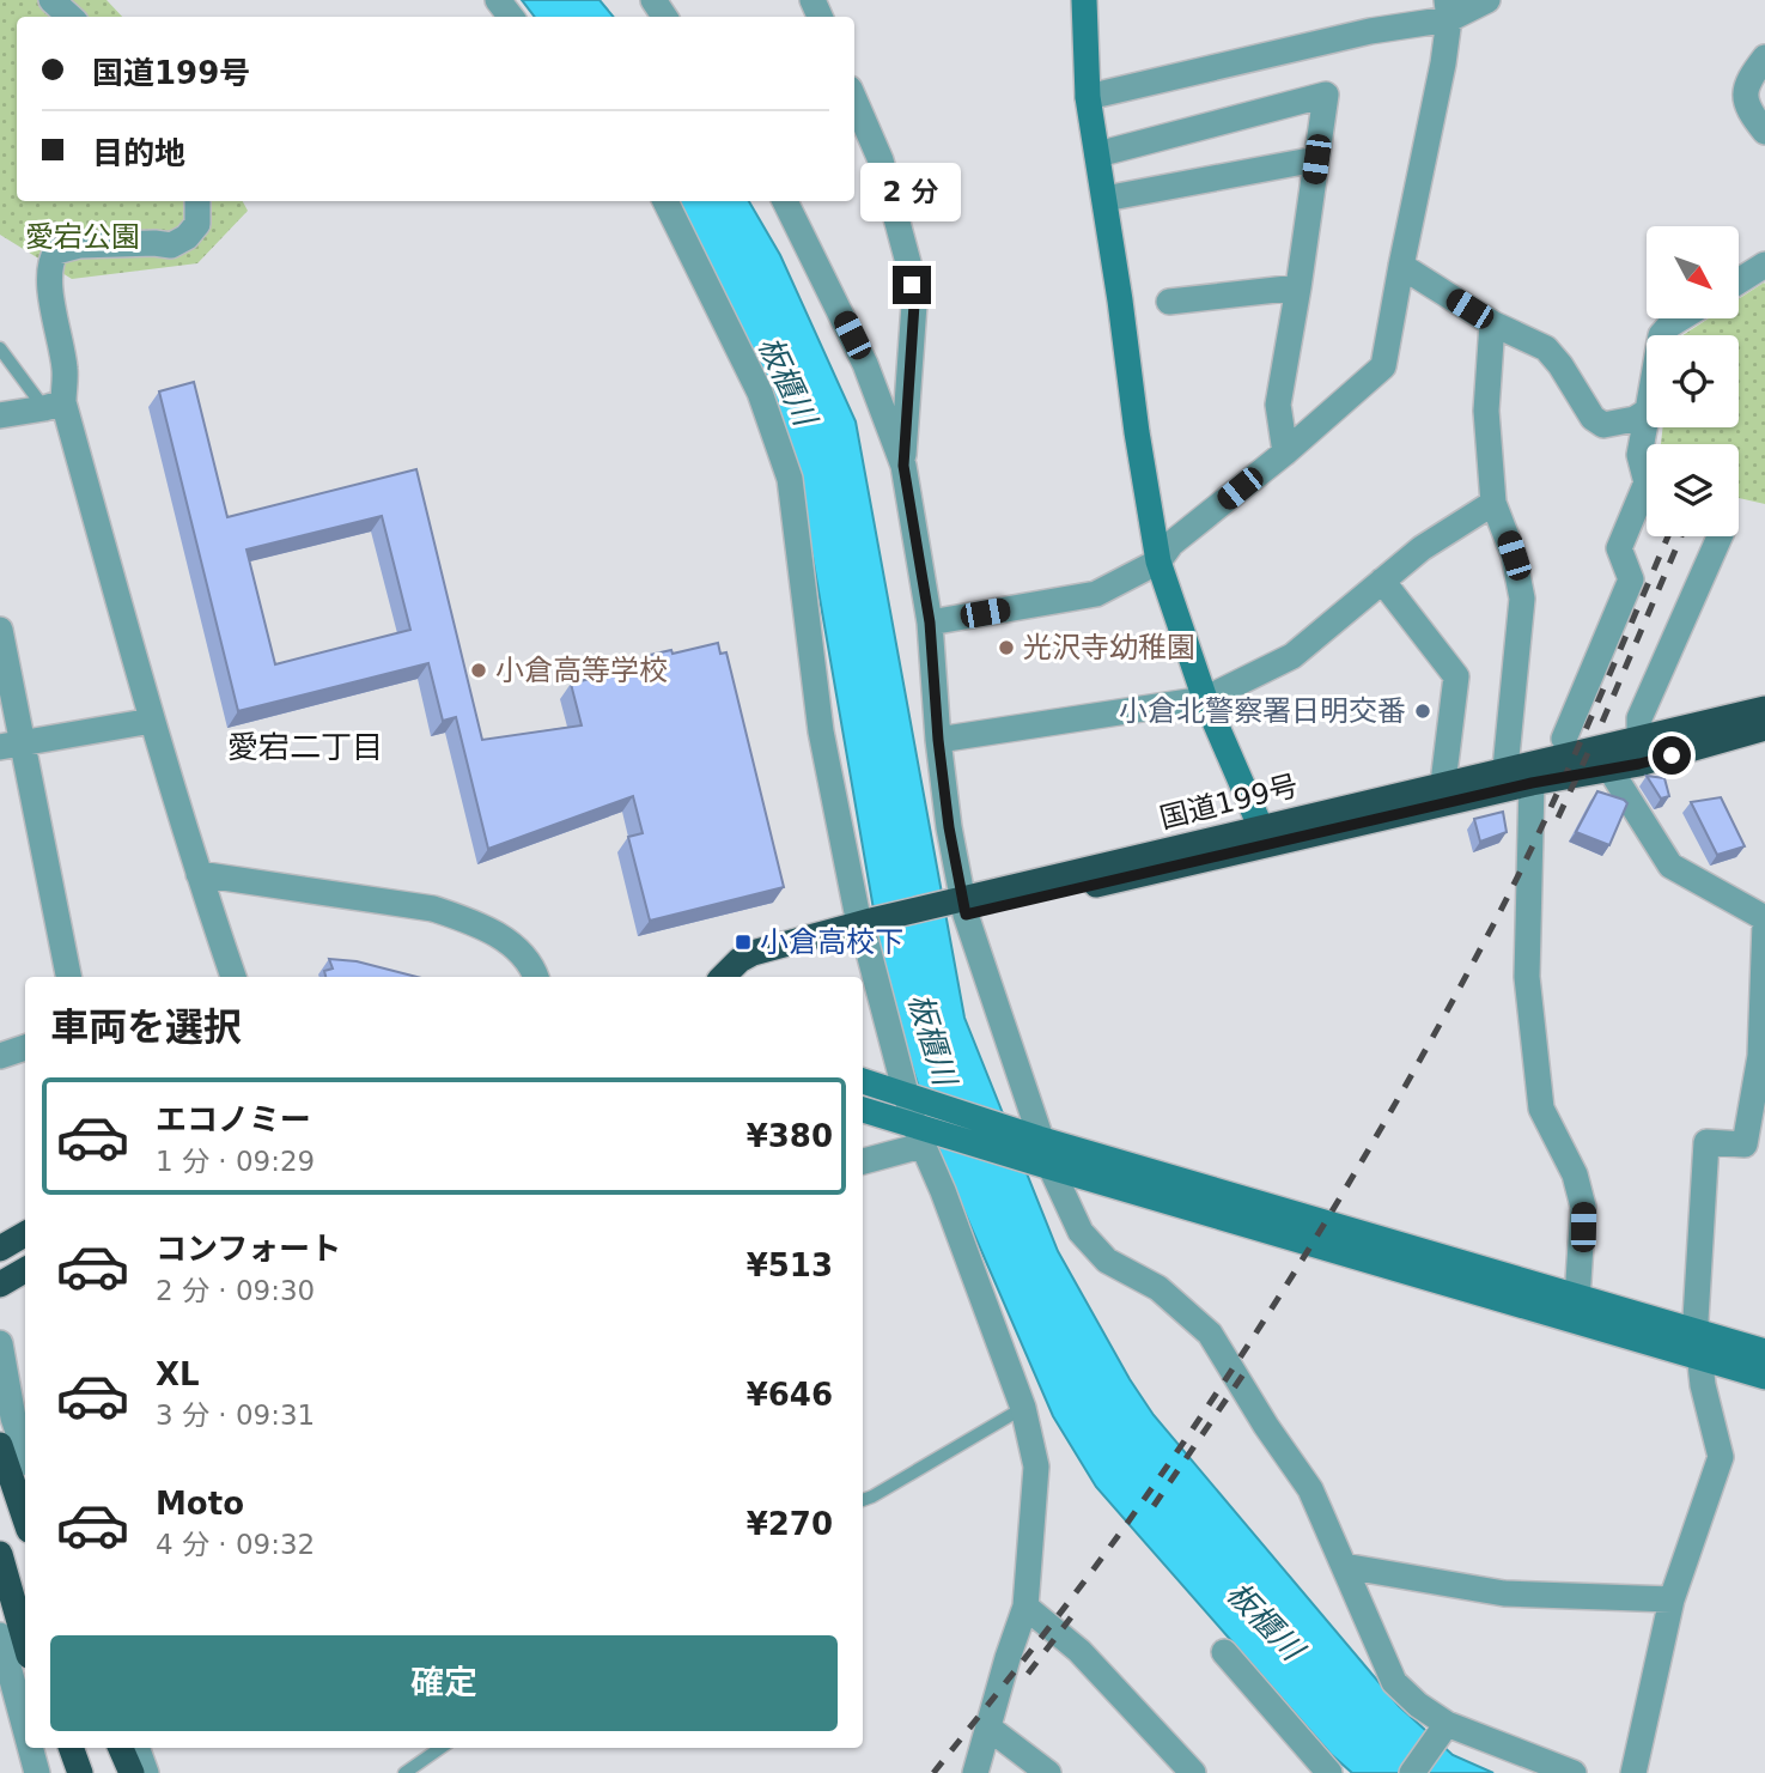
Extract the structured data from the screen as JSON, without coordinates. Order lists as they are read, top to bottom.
{
  "streets": {
    "highway": ["国道199号"]
  },
  "districts": ["愛宕二丁目"],
  "water": ["板櫃川"],
  "parks": ["愛宕公園"],
  "places": {
    "other": ["光沢寺幼稚園", "小倉高等学校", "小倉北警察署日明交番"],
    "transit": ["小倉高校下"]
  },
  "north": "bottom right",
  "page": {
    "banner": ["国道199号", "目的地"],
    "bubble": "2 分",
    "heading": "車両を選択",
    "list": [
      {
        "name": "エコノミー",
        "note": "1 分 · 09:29",
        "value": "¥380"
      },
      {
        "name": "コンフォート",
        "note": "2 分 · 09:30",
        "value": "¥513"
      },
      {
        "name": "XL",
        "note": "3 分 · 09:31",
        "value": "¥646"
      },
      {
        "name": "Moto",
        "note": "4 分 · 09:32",
        "value": "¥270"
      }
    ],
    "buttons": "確定"
  }
}
